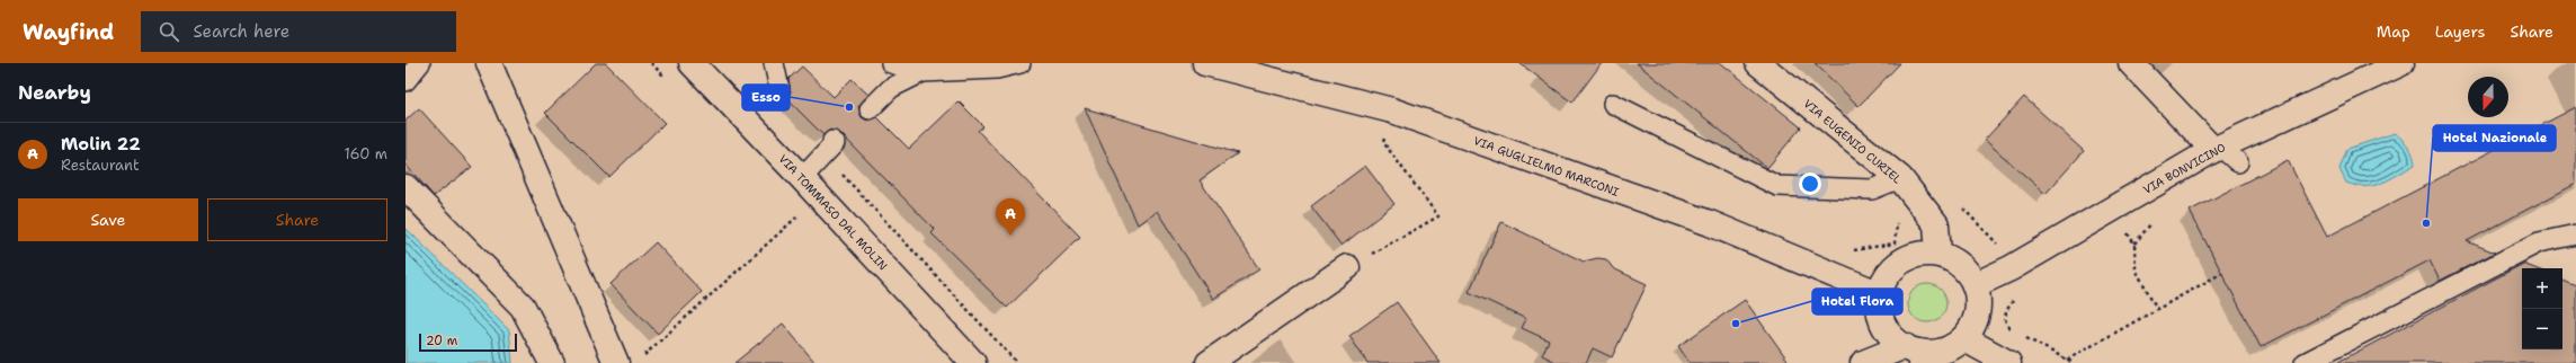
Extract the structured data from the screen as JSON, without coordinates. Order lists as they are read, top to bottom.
{
  "streets": {
    "street": [
      "VIA EUGENIO CURIEL",
      "VIA GUGLIELMO MARCONI",
      "VIA BONVICINO",
      "VIA TOMMASO DAL MOLIN"
    ]
  },
  "crossings": [
    ["VIA EUGENIO CURIEL", "VIA GUGLIELMO MARCONI"],
    ["VIA EUGENIO CURIEL", "VIA BONVICINO"],
    ["VIA GUGLIELMO MARCONI", "VIA BONVICINO"]
  ],
  "places": ["Esso", "Hotel Nazionale", "Hotel Flora"],
  "scale_bar": "20 m",
  "north": "bottom",
  "page": {
    "header": "Wayfind",
    "search": "Search here",
    "nav": ["Map", "Layers", "Share"],
    "heading": "Nearby",
    "list": [
      {
        "mark": "A",
        "name": "Molin 22",
        "note": "Restaurant",
        "value": "160 m"
      }
    ],
    "buttons": ["Save", "Share"],
    "pins": "A",
    "map_buttons": ["+", "−"],
    "scale": "20 m"
  }
}
